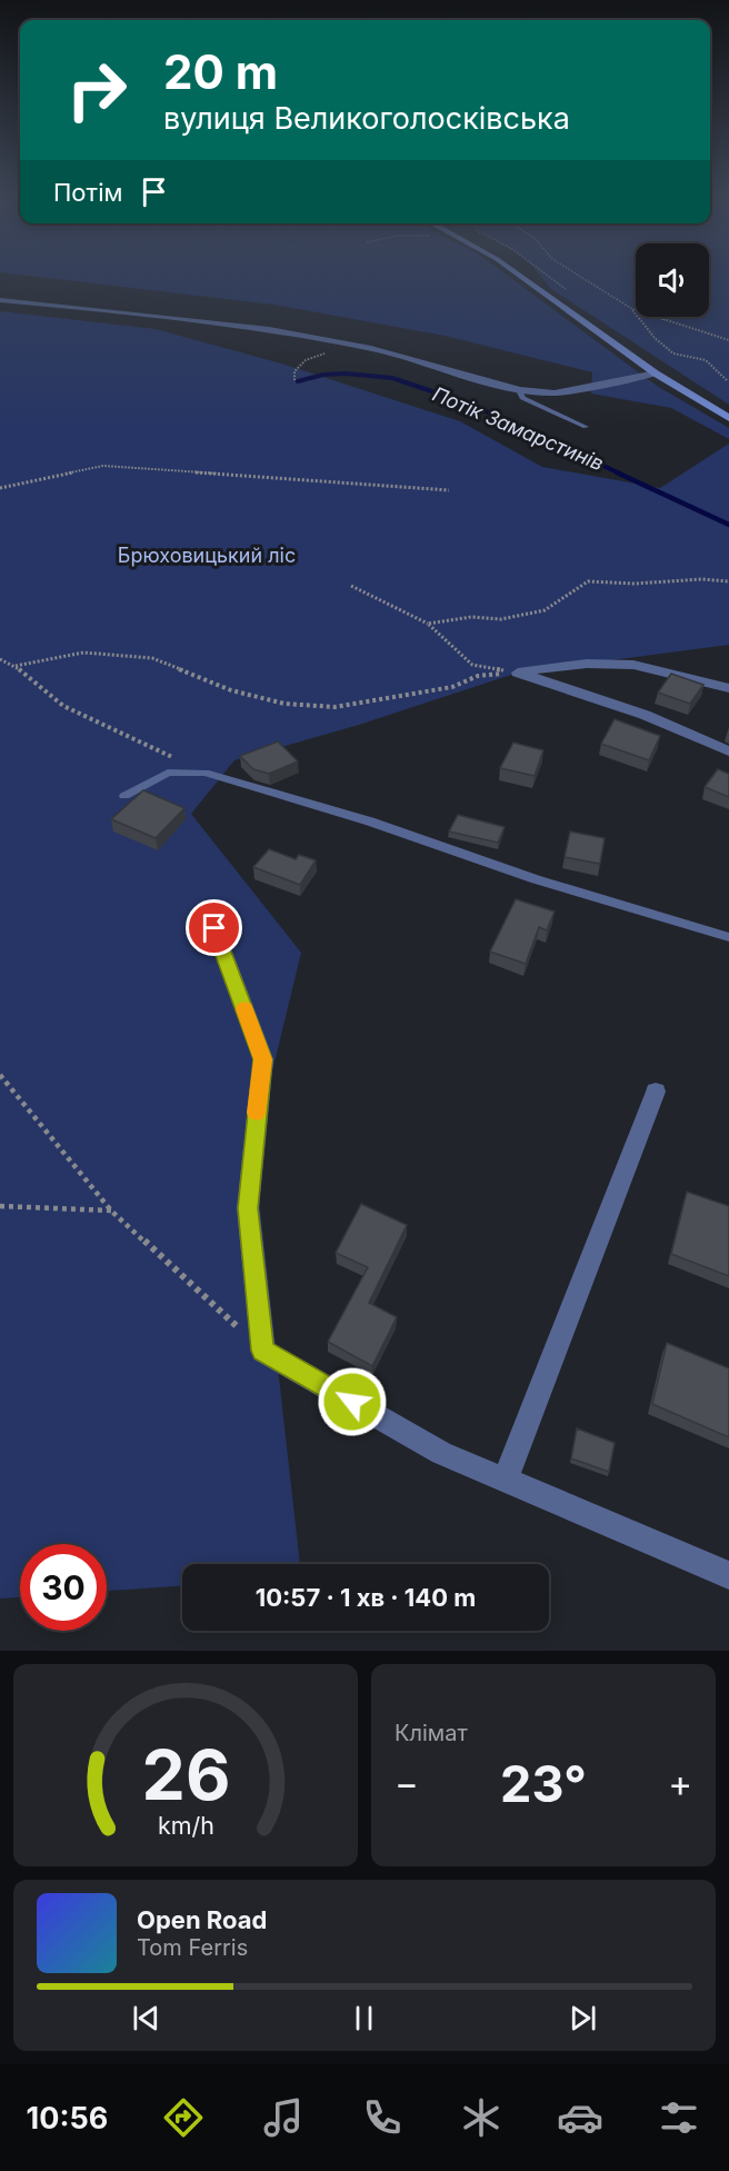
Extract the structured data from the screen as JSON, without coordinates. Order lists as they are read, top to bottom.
{
  "water": ["Потік Замарстинів"],
  "parks": ["Брюховицький ліс"],
  "page": {
    "turn": ["20 m", "вулиця Великоголосківська"],
    "then": "Потім",
    "limit": "30",
    "trip": "10:57 · 1 хв · 140 m",
    "tile": "Клімат",
    "heat": ["−", "23°", "+"],
    "song": ["Open Road", "Tom Ferris"],
    "tabs": "10:56",
    "gauge": ["26", "km/h"]
  }
}
